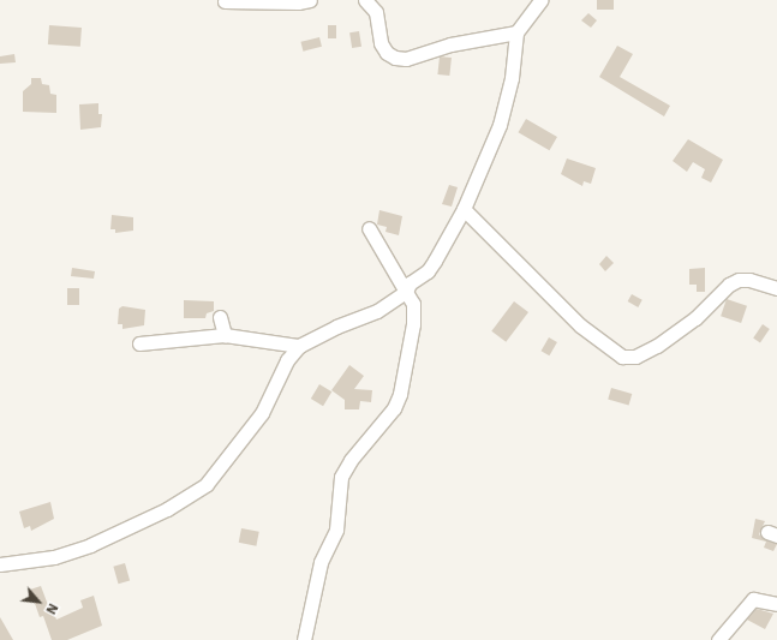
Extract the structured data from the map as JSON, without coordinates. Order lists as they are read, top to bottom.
{
  "north": "bottom right"
}
